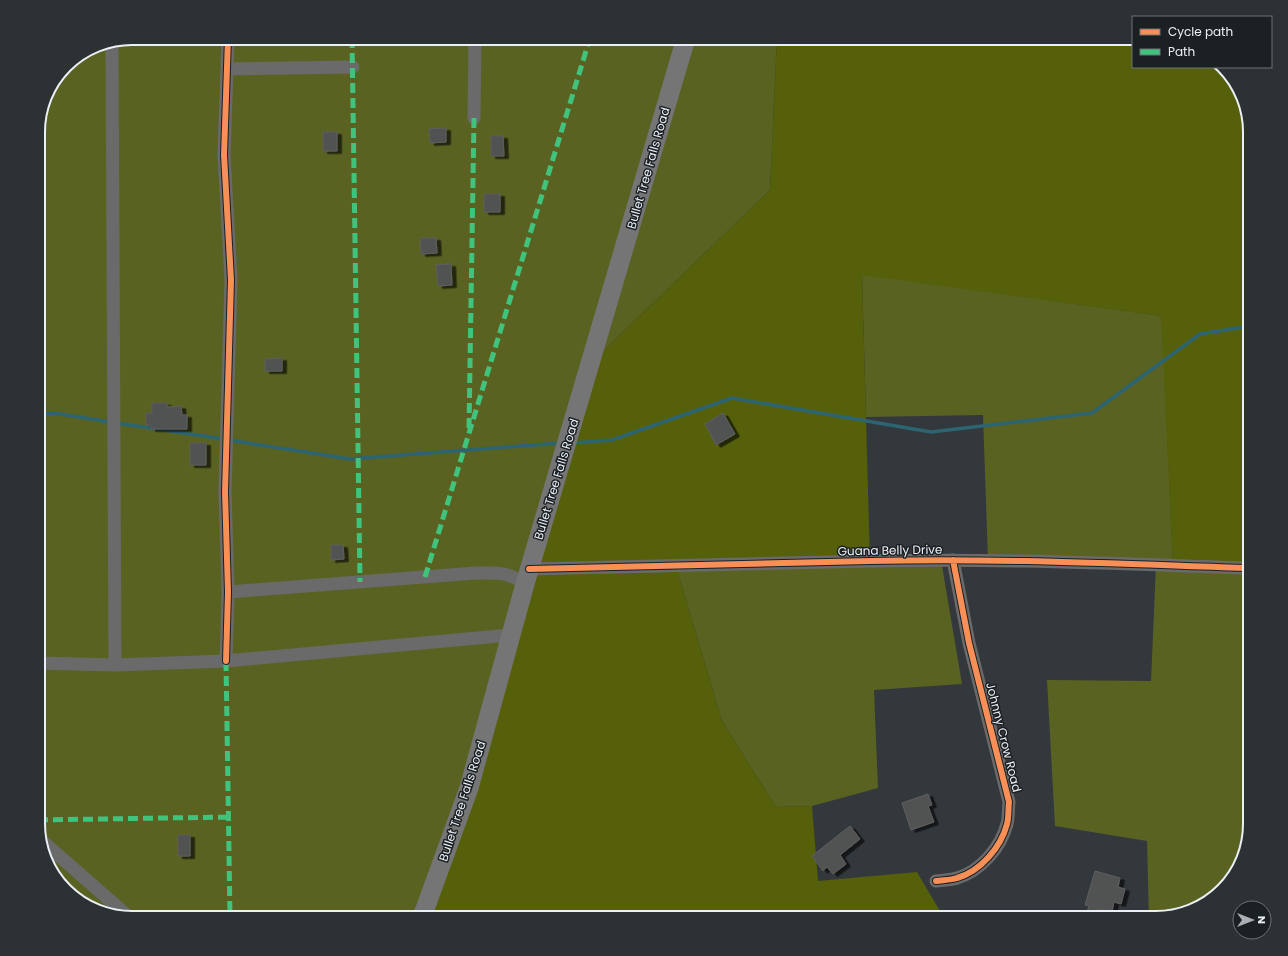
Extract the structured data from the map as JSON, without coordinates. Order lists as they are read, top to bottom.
{
  "streets": {
    "main road": ["Bullet Tree Falls Road"],
    "street": ["Guana Belly Drive", "Johnny Crow Road"]
  },
  "crossings": [
    ["Bullet Tree Falls Road", "Guana Belly Drive"],
    ["Guana Belly Drive", "Johnny Crow Road"]
  ],
  "legend": ["Cycle path", "Path"],
  "north": "right"
}
